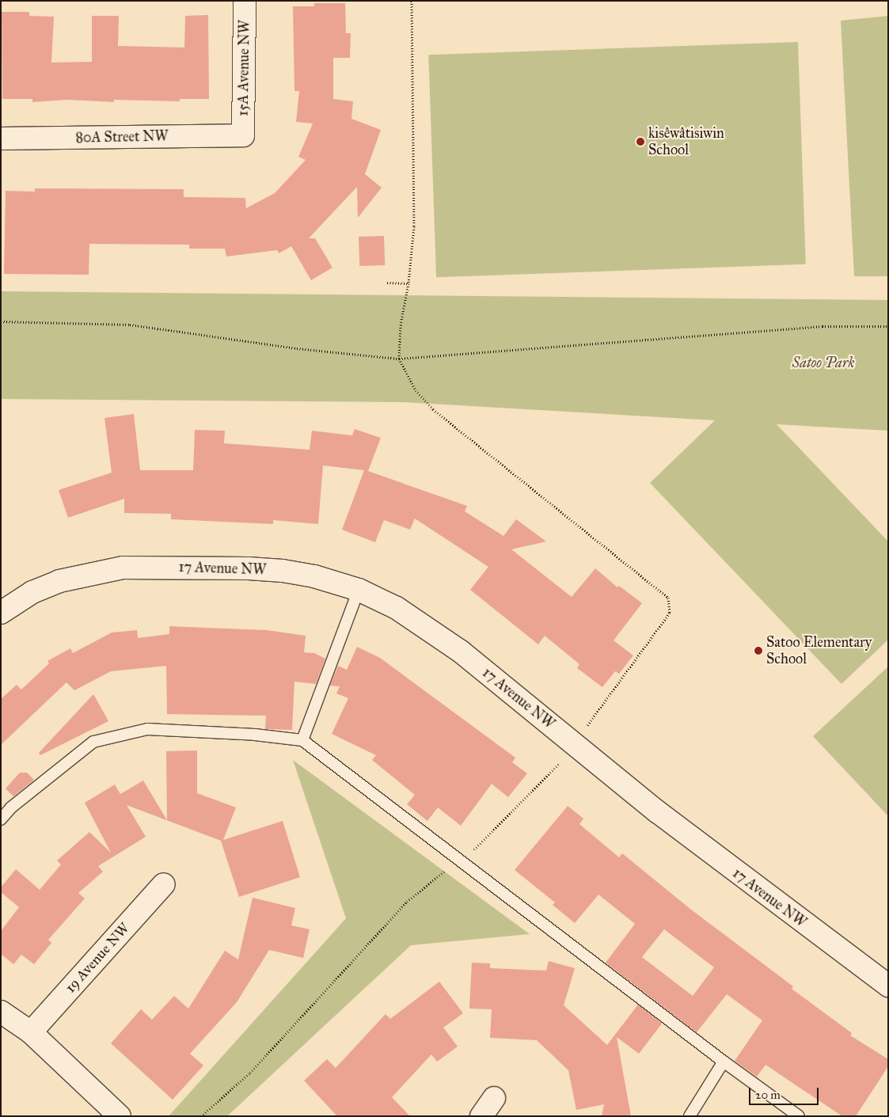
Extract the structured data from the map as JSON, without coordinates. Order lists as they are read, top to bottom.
{
  "streets": {
    "street": [
      "15A Avenue NW",
      "80A Street NW",
      "17 Avenue NW",
      "19 Avenue NW"
    ]
  },
  "crossings": [
    ["15A Avenue NW", "80A Street NW"]
  ],
  "parks": ["Satoo Park"],
  "places": ["kisêwâtisiwin School", "Satoo Elementary School"],
  "scale_bar": "20 m"
}
